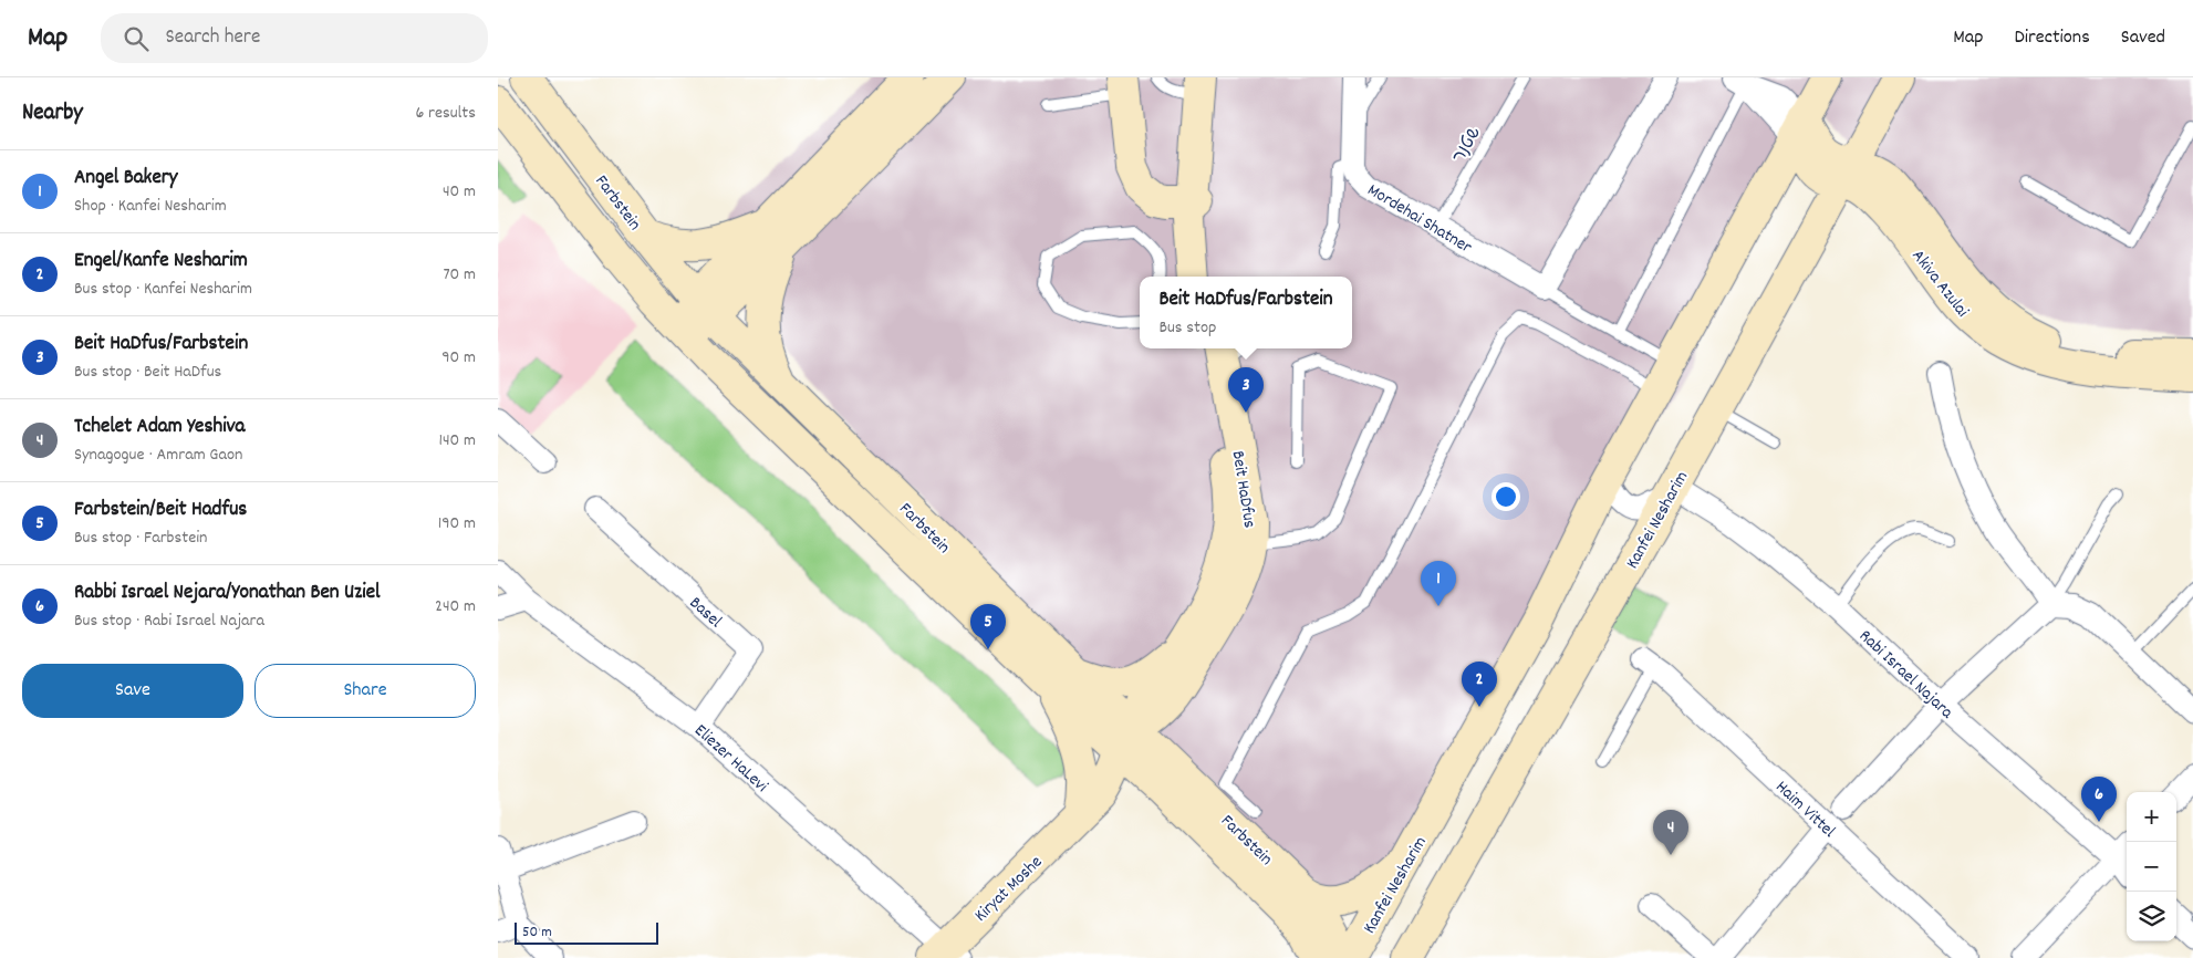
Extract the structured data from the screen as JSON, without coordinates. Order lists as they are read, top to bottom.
{
  "streets": {
    "street": [
      "Farbstein",
      "Mordehai Shatner",
      "Akiva Azulai",
      "Beit HaDfus",
      "Kanfei Nesharim",
      "Basel",
      "Rabi Israel Najara",
      "Eliezer HaLevi",
      "Haim Vittel",
      "Kiryat Moshe"
    ],
    "lane": ["שטנר"]
  },
  "crossings": [
    ["שטנר", "Mordehai Shatner"],
    ["Farbstein", "Beit HaDfus"],
    ["Farbstein", "Kiryat Moshe"],
    ["Akiva Azulai", "Kanfei Nesharim"],
    ["Beit HaDfus", "Kiryat Moshe"],
    ["Kanfei Nesharim", "Rabi Israel Najara"],
    ["Basel", "Eliezer HaLevi"],
    ["Eliezer HaLevi", "Kiryat Moshe"]
  ],
  "scale_bar": "50 m",
  "page": {
    "header": "Map",
    "search": "Search here",
    "nav": ["Map", "Directions", "Saved"],
    "heading": ["Nearby", "6 results"],
    "list": [
      {
        "mark": "1",
        "name": "Angel Bakery",
        "note": "Shop · Kanfei Nesharim",
        "value": "40 m"
      },
      {
        "mark": "2",
        "name": "Engel/Kanfe Nesharim",
        "note": "Bus stop · Kanfei Nesharim",
        "value": "70 m"
      },
      {
        "mark": "3",
        "name": "Beit HaDfus/Farbstein",
        "note": "Bus stop · Beit HaDfus",
        "value": "90 m"
      },
      {
        "mark": "4",
        "name": "Tchelet Adam Yeshiva",
        "note": "Synagogue · Amram Gaon",
        "value": "140 m"
      },
      {
        "mark": "5",
        "name": "Farbstein/Beit Hadfus",
        "note": "Bus stop · Farbstein",
        "value": "190 m"
      },
      {
        "mark": "6",
        "name": "Rabbi Israel Nejara/Yonathan Ben Uziel",
        "note": "Bus stop · Rabi Israel Najara",
        "value": "240 m"
      }
    ],
    "popup": ["Beit HaDfus/Farbstein", "Bus stop"],
    "pins": [
      "3",
      "1",
      "5",
      "2",
      "6",
      "4"
    ],
    "buttons": ["Save", "Share"],
    "map_buttons": ["+", "−"],
    "scale": "50 m"
  }
}
